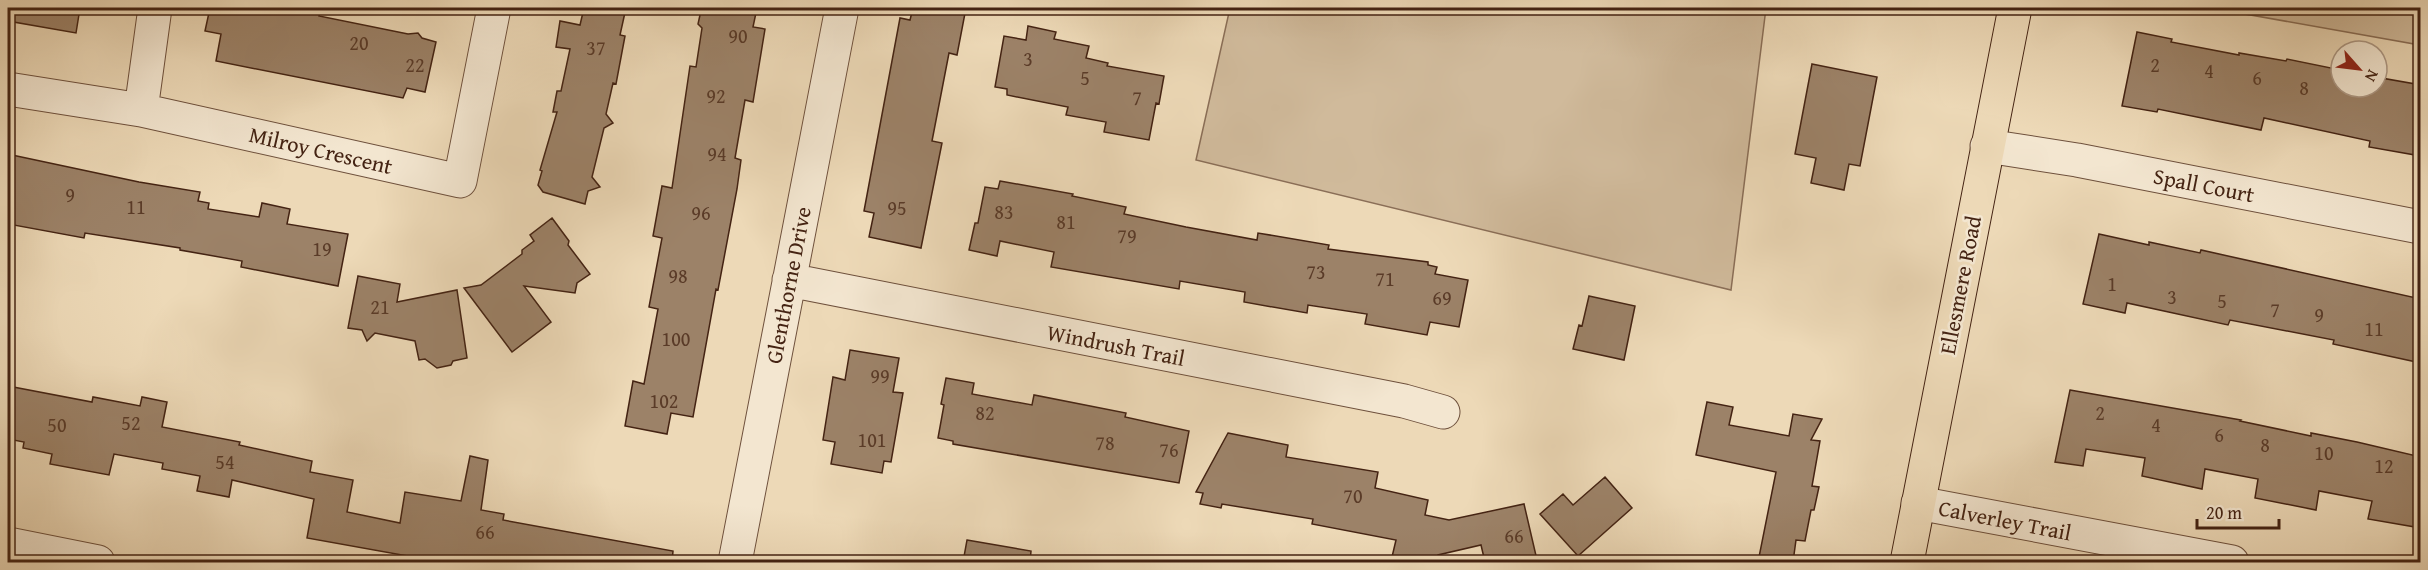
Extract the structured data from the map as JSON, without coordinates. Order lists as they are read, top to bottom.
{
  "streets": {
    "main road": ["Ellesmere Road"],
    "street": [
      "Milroy Crescent",
      "Spall Court",
      "Glenthorne Drive",
      "Windrush Trail",
      "Calverley Trail"
    ]
  },
  "crossings": [
    ["Spall Court", "Ellesmere Road"],
    ["Glenthorne Drive", "Windrush Trail"],
    ["Ellesmere Road", "Calverley Trail"]
  ],
  "house_numbers": [
    "90",
    "20",
    "37",
    "3",
    "22",
    "2",
    "4",
    "5",
    "6",
    "8",
    "92",
    "7",
    "94",
    "9",
    "11",
    "95",
    "83",
    "96",
    "81",
    "79",
    "19",
    "73",
    "98",
    "71",
    "1",
    "3",
    "69",
    "5",
    "21",
    "7",
    "9",
    "11",
    "100",
    "99",
    "102",
    "82",
    "2",
    "52",
    "50",
    "4",
    "6",
    "101",
    "78",
    "8",
    "76",
    "10",
    "54",
    "12",
    "70",
    "66",
    "66"
  ],
  "scale_bar": "20 m",
  "north": "bottom right"
}
